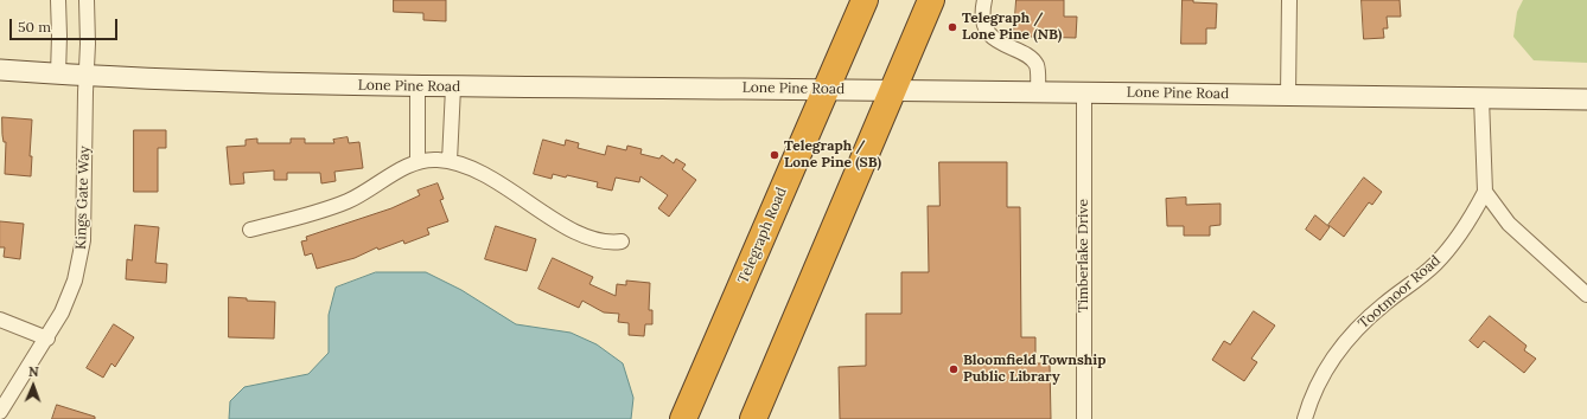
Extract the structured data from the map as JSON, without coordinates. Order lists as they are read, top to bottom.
{
  "streets": {
    "highway": ["Telegraph Road"],
    "street": [
      "Lone Pine Road",
      "Kings Gate Way",
      "Timberlake Drive",
      "Tootmoor Road"
    ]
  },
  "crossings": [
    ["Lone Pine Road", "Kings Gate Way"],
    ["Lone Pine Road", "Telegraph Road"],
    ["Lone Pine Road", "Timberlake Drive"]
  ],
  "places": ["Telegraph / Lone Pine (NB)", "Telegraph / Lone Pine (SB)", "Bloomfield Township Public Library"],
  "scale_bar": "50 m",
  "north": "top"
}
